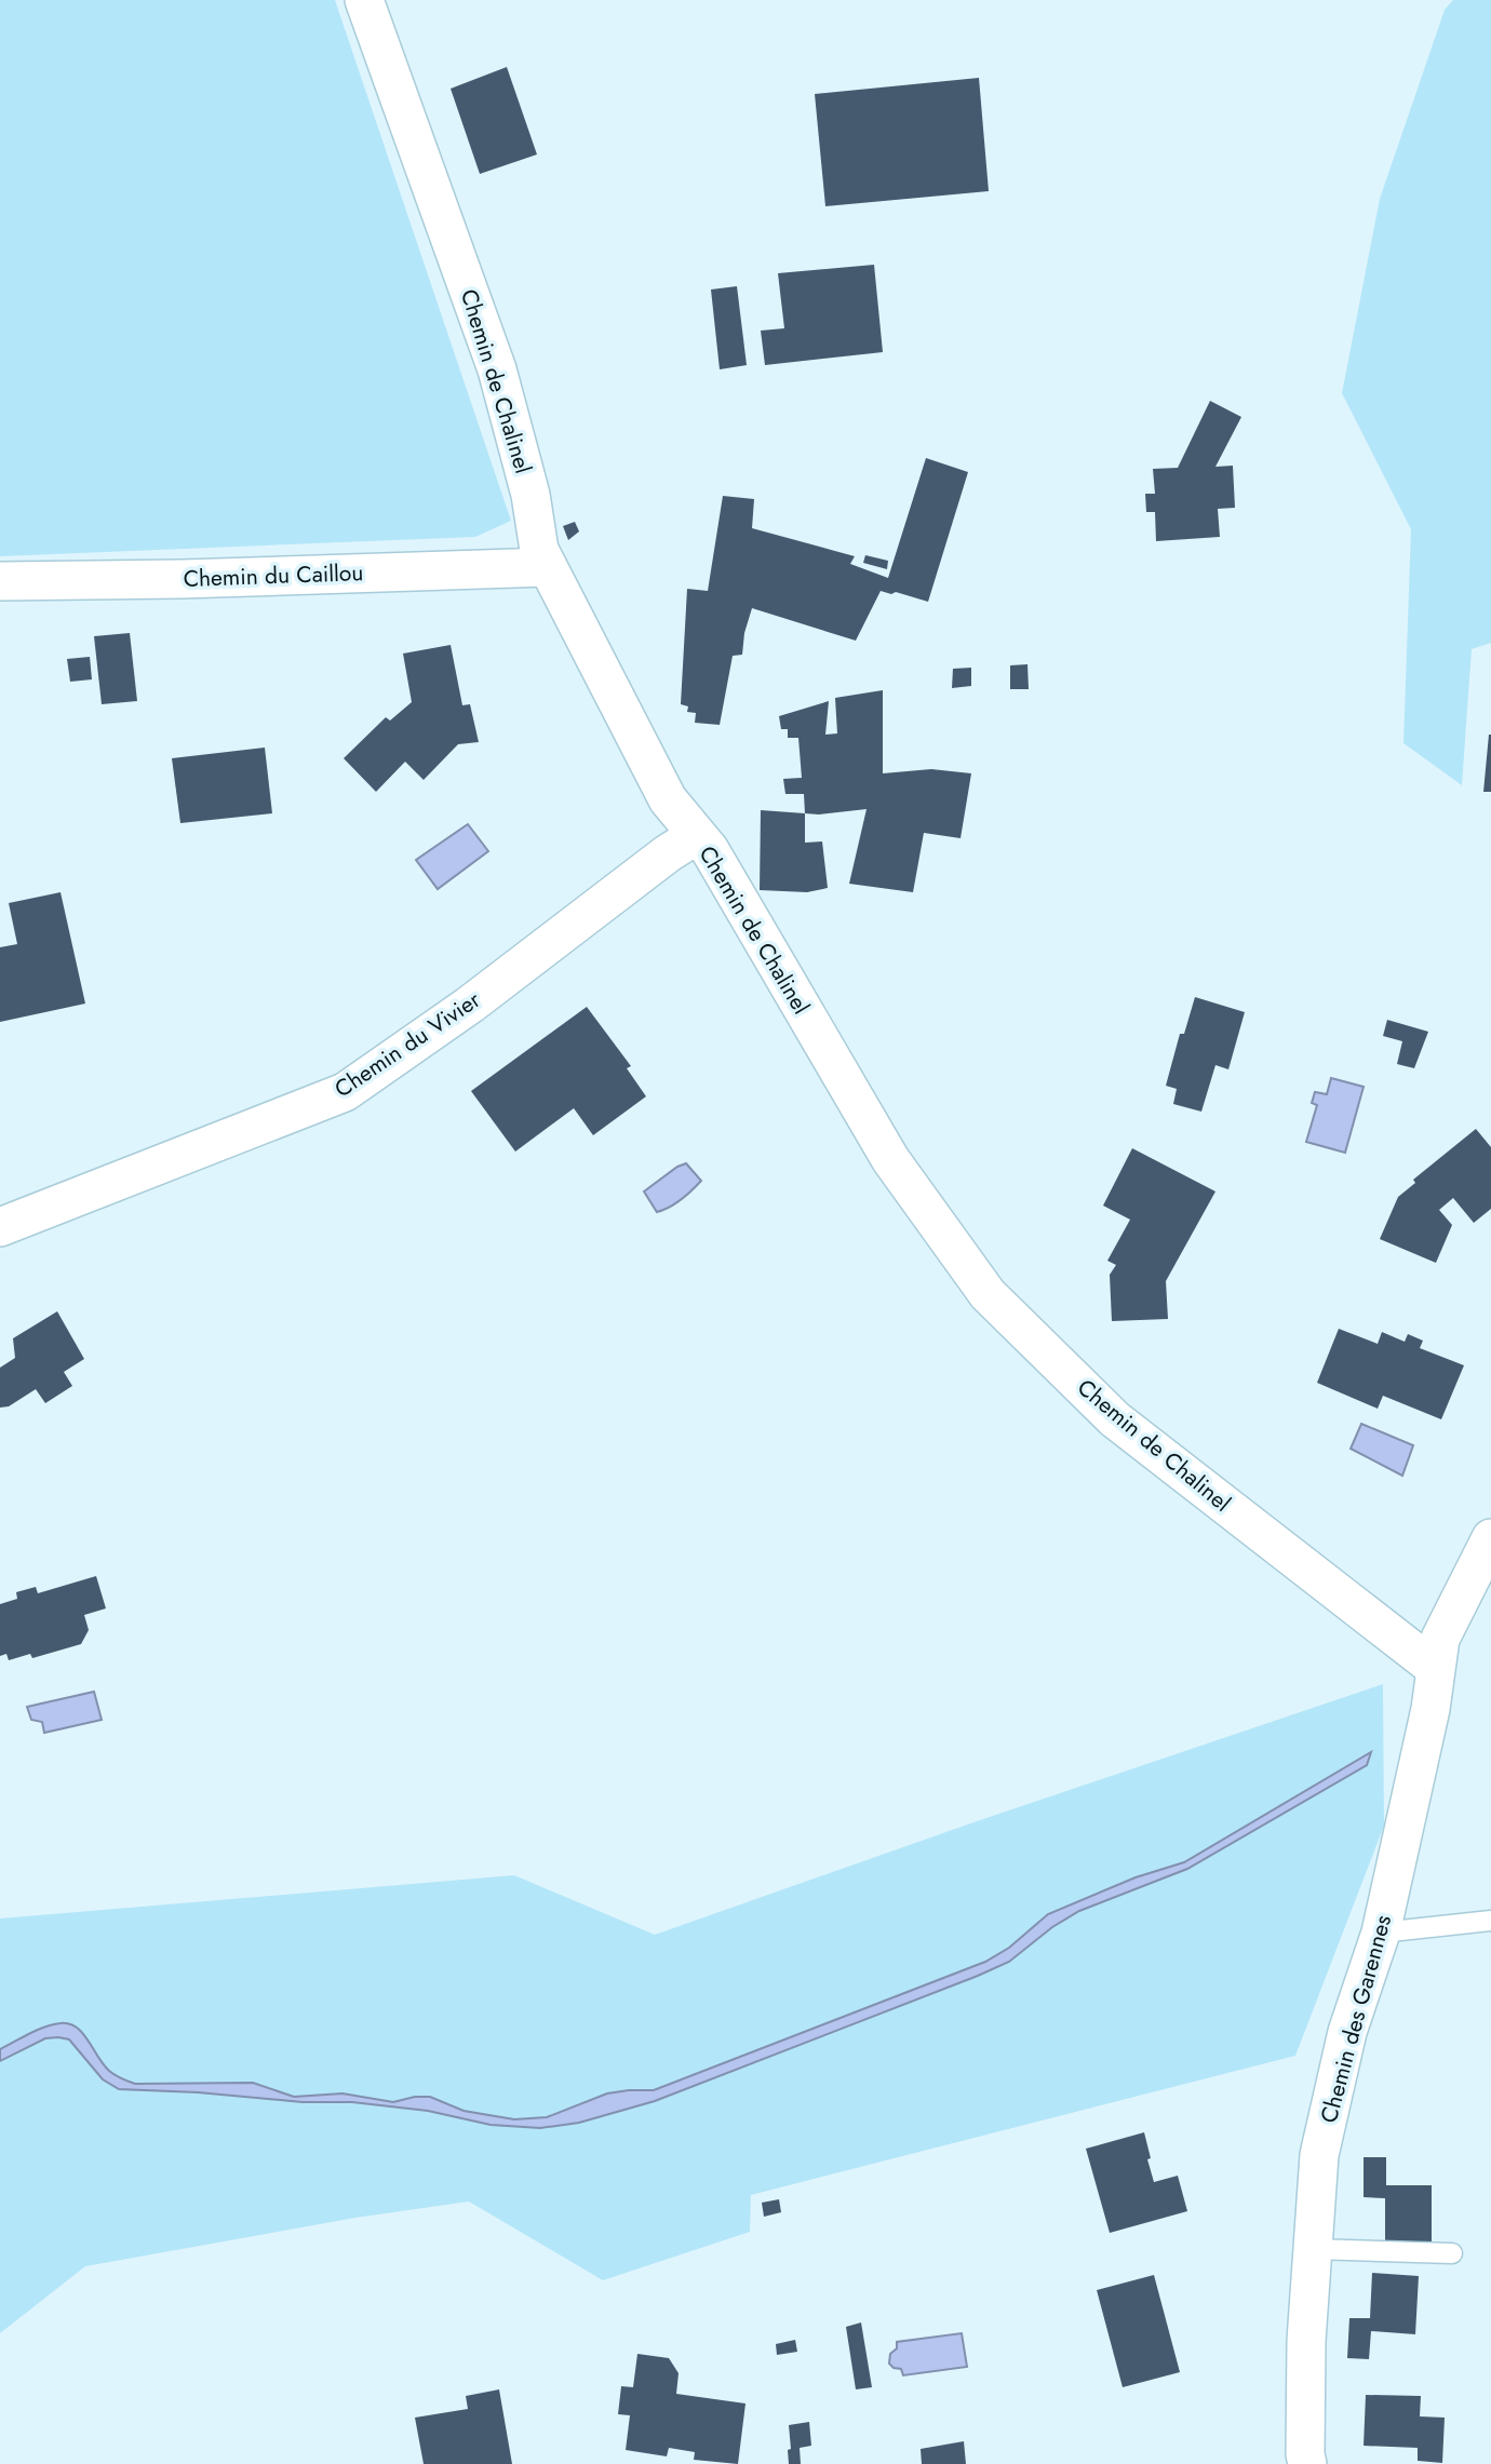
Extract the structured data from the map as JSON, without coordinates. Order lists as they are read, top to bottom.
{
  "streets": {
    "street": [
      "Chemin de Chalinel",
      "Chemin du Caillou",
      "Chemin du Vivier",
      "Chemin des Garennes"
    ]
  },
  "crossings": [
    ["Chemin de Chalinel", "Chemin du Caillou"],
    ["Chemin de Chalinel", "Chemin du Vivier"],
    ["Chemin de Chalinel", "Chemin des Garennes"]
  ]
}
